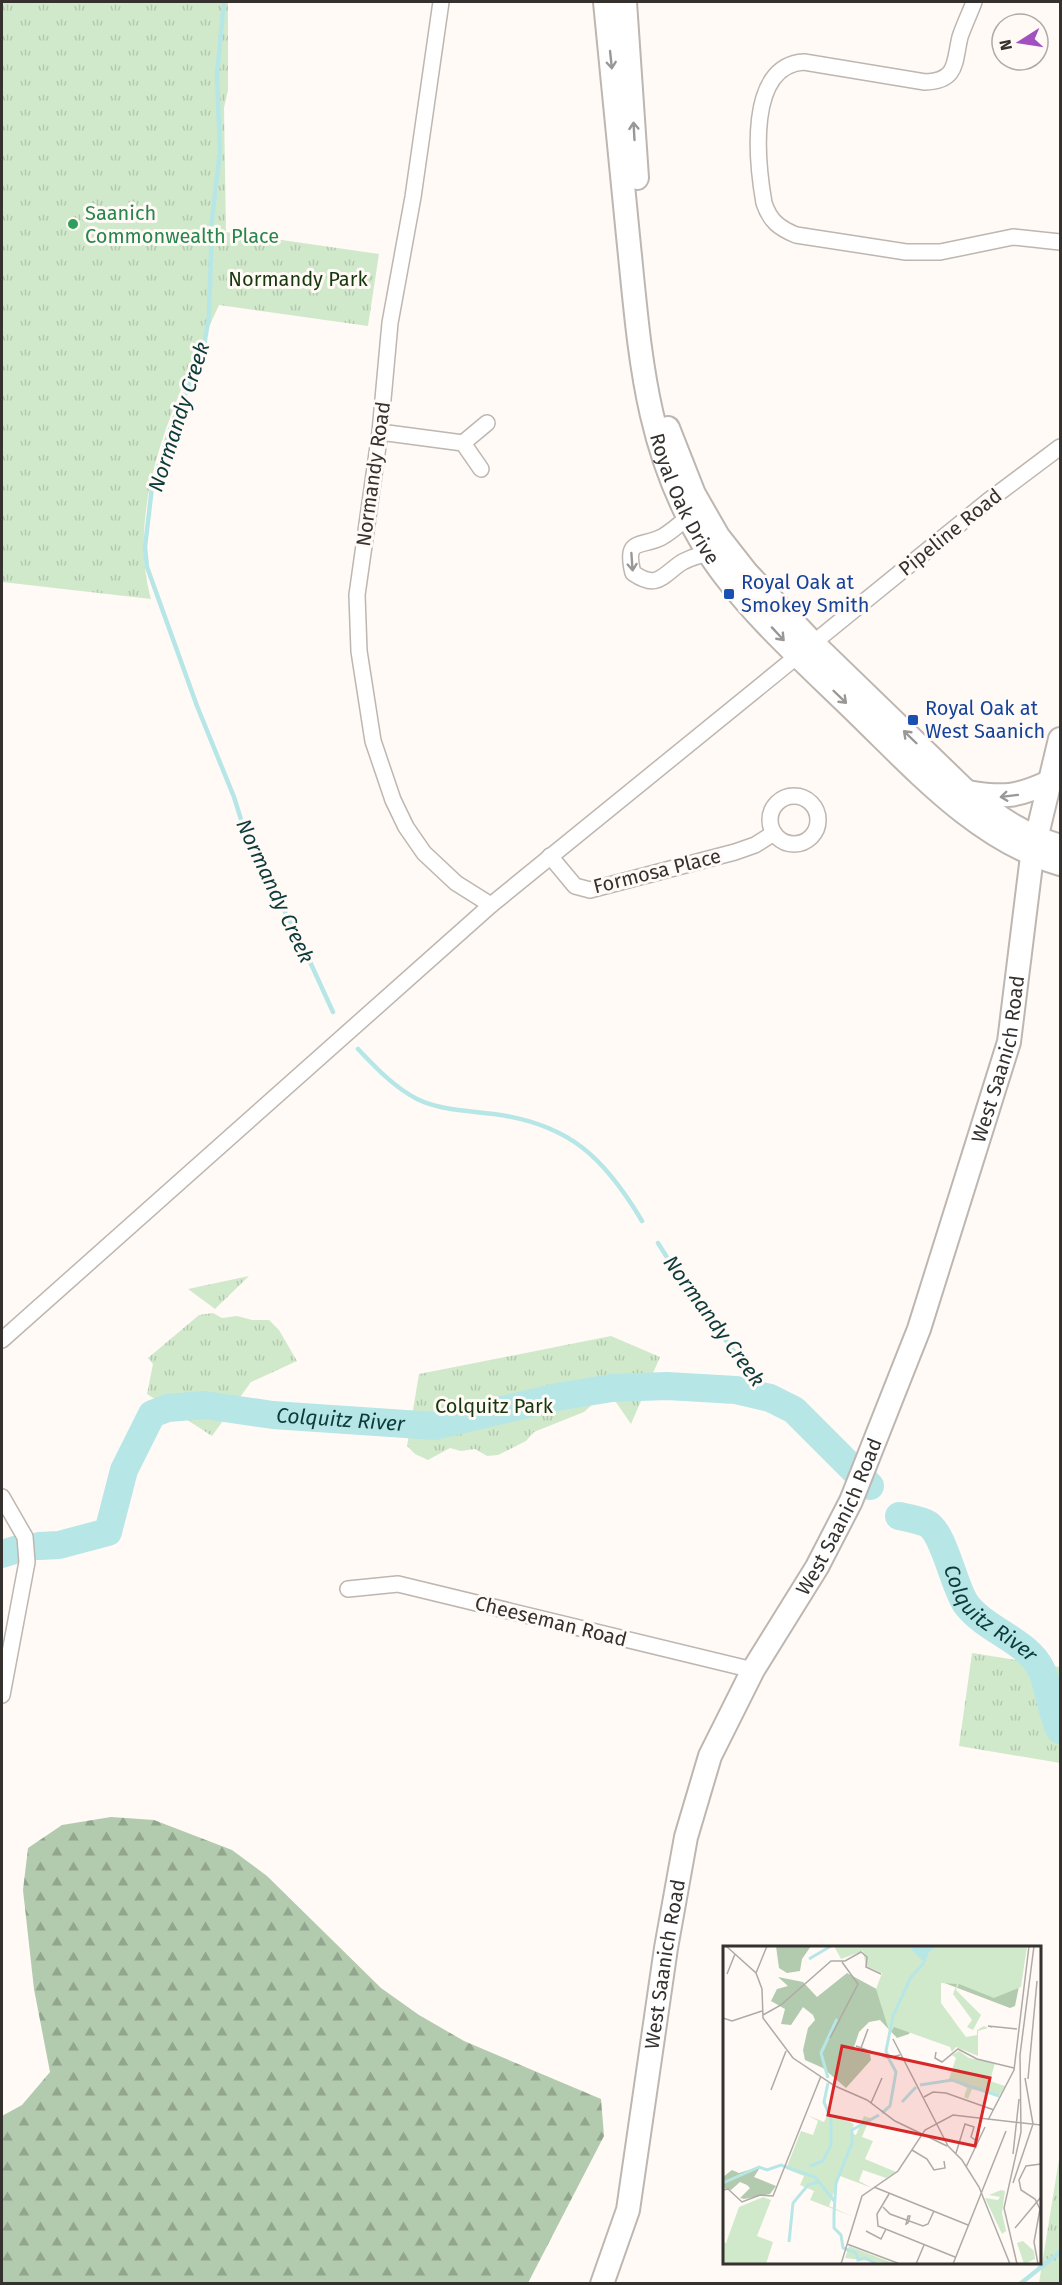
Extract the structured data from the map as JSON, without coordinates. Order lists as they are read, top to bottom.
{
  "streets": {
    "main road": ["Royal Oak Drive", "West Saanich Road"],
    "street": [
      "Normandy Road",
      "Pipeline Road",
      "Formosa Place",
      "Cheeseman Road"
    ]
  },
  "crossings": [
    ["Normandy Road", "Pipeline Road"],
    ["Royal Oak Drive", "Pipeline Road"],
    ["Royal Oak Drive", "West Saanich Road"],
    ["Pipeline Road", "Formosa Place"],
    ["West Saanich Road", "Cheeseman Road"]
  ],
  "water": ["Normandy Creek", "Colquitz River"],
  "parks": ["Normandy Park", "Colquitz Park"],
  "places": {
    "other": ["Saanich Commonwealth Place"],
    "transit": ["Royal Oak at Smokey Smith", "Royal Oak at West Saanich"]
  },
  "north": "left"
}
